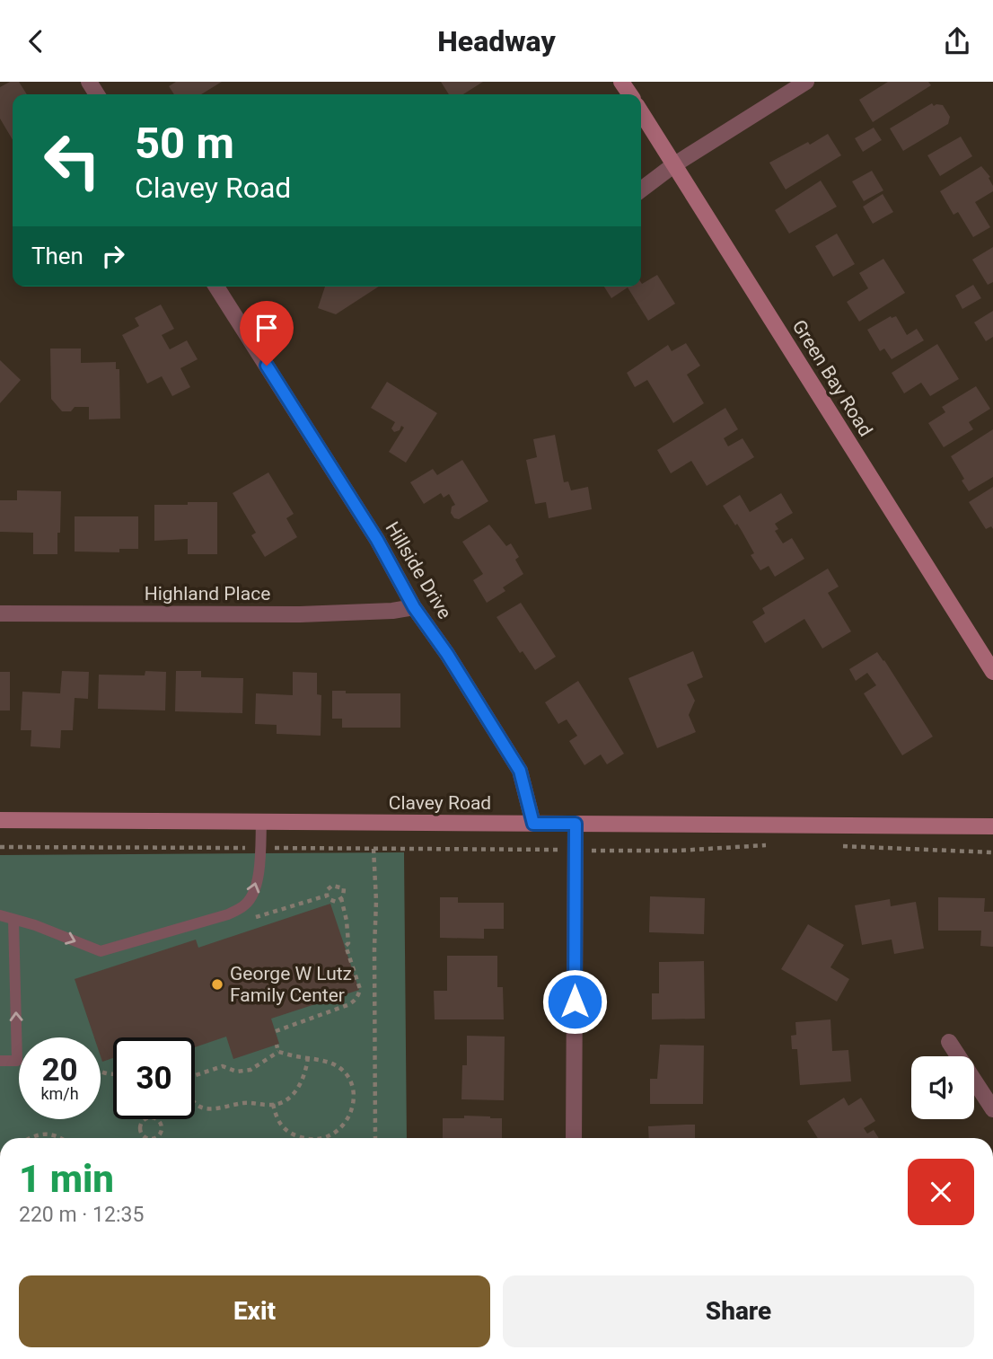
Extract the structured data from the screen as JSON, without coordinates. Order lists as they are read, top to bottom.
{
  "streets": {
    "main road": ["Green Bay Road", "Clavey Road"],
    "street": ["Hillside Drive", "Highland Place"]
  },
  "crossings": [
    ["Hillside Drive", "Highland Place"],
    ["Hillside Drive", "Clavey Road"]
  ],
  "places": ["George W Lutz Family Center"],
  "page": {
    "header": "Headway",
    "turn": ["50 m", "Clavey Road"],
    "then": "Then",
    "speed": "20 km/h",
    "limit": "30",
    "heading": ["1 min", "220 m · 12:35"],
    "buttons": ["Exit", "Share"]
  }
}
